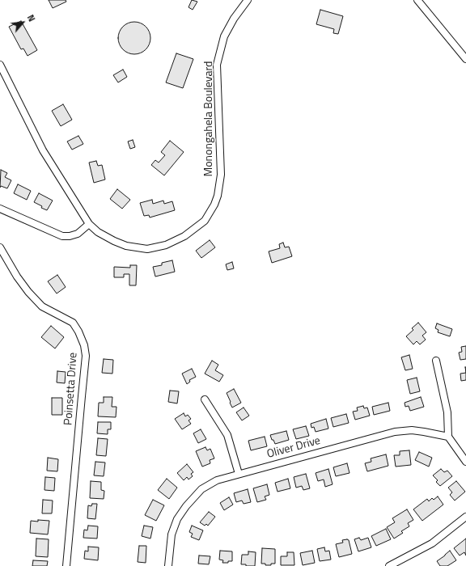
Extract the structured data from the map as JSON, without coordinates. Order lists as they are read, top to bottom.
{
  "streets": {
    "street": ["Monongahela Boulevard", "Poinsetta Drive", "Oliver Drive"]
  },
  "north": "top right"
}
